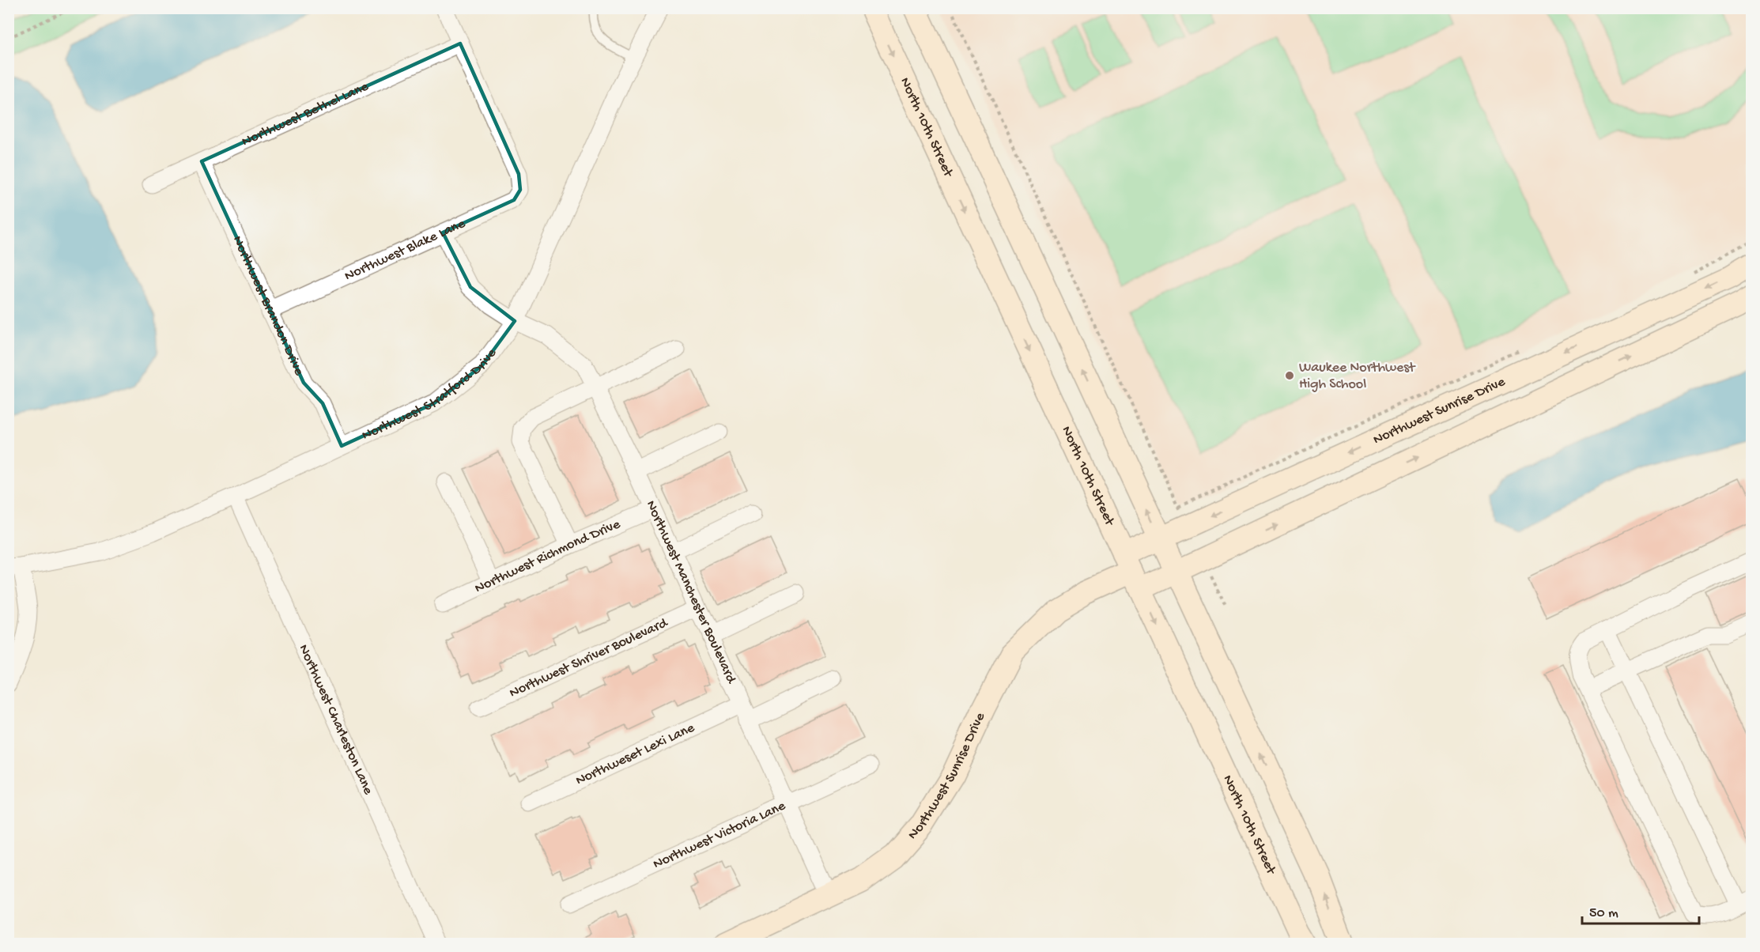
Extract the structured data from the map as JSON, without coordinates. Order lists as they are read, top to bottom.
{
  "streets": {
    "main road": ["North 10th Street", "Northwest Sunrise Drive"],
    "street": [
      "Northwest Bethel Lane",
      "Northwest Blake Lane",
      "Northwest Brandon Drive",
      "Northwest Stratford Drive",
      "Northwest Richmond Drive",
      "Northwest Manchester Boulevard",
      "Northwest Shriver Boulevard",
      "Northwest Charleston Lane",
      "Northweset Lexi Lane",
      "Northwest Victoria Lane"
    ]
  },
  "crossings": [
    ["Northwest Bethel Lane", "Northwest Blake Lane"],
    ["Northwest Bethel Lane", "Northwest Brandon Drive"],
    ["North 10th Street", "Northwest Sunrise Drive"],
    ["Northwest Blake Lane", "Northwest Brandon Drive"],
    ["Northwest Blake Lane", "Northwest Manchester Boulevard"],
    ["Northwest Brandon Drive", "Northwest Stratford Drive"],
    ["Northwest Stratford Drive", "Northwest Manchester Boulevard"],
    ["Northwest Stratford Drive", "Northwest Charleston Lane"],
    ["Northwest Sunrise Drive", "Northwest Manchester Boulevard"],
    ["Northwest Richmond Drive", "Northwest Manchester Boulevard"],
    ["Northwest Manchester Boulevard", "Northwest Shriver Boulevard"],
    ["Northwest Manchester Boulevard", "Northweset Lexi Lane"],
    ["Northwest Manchester Boulevard", "Northwest Victoria Lane"]
  ],
  "places": ["Waukee Northwest High School"],
  "scale_bar": "50 m"
}
